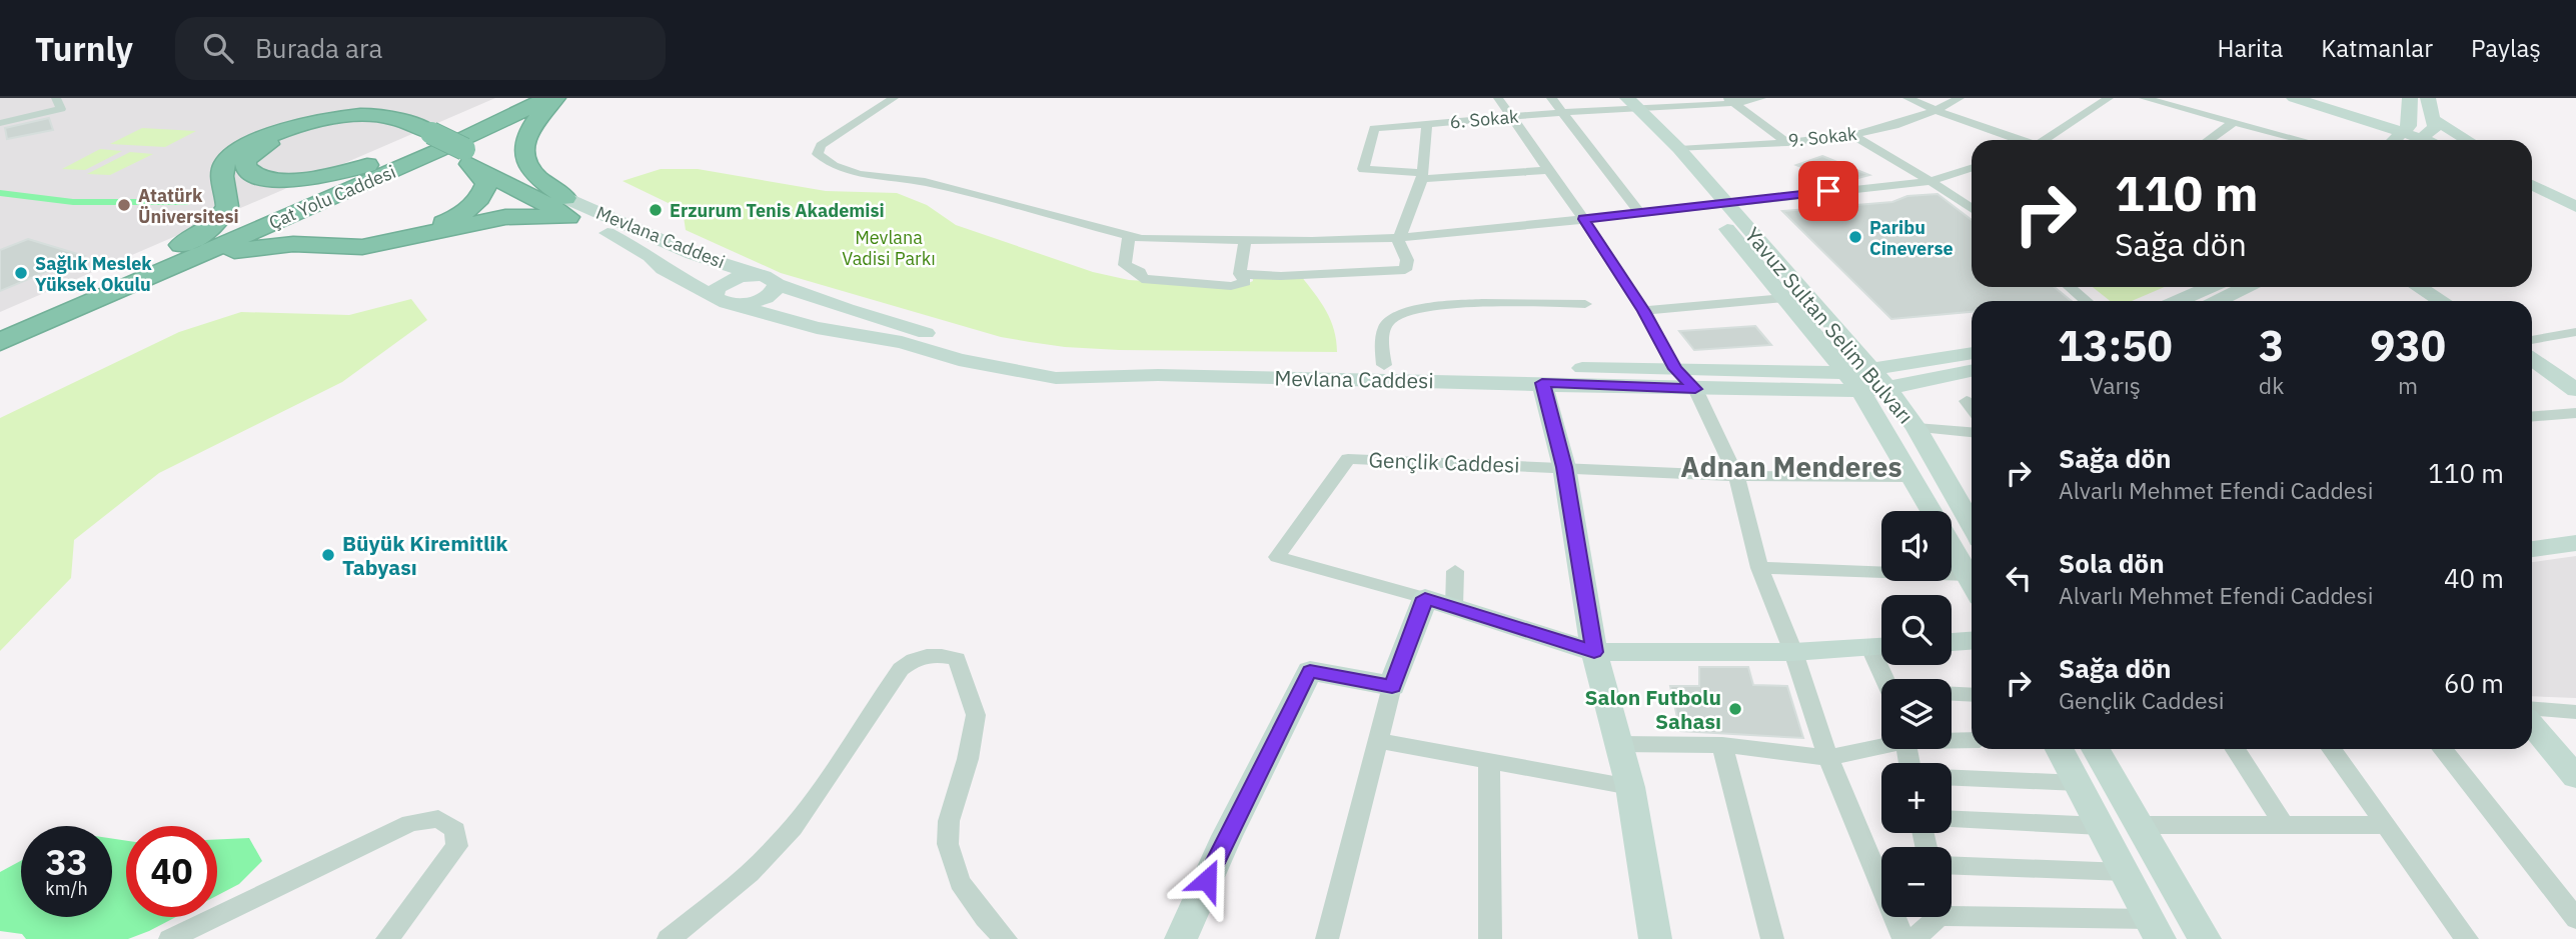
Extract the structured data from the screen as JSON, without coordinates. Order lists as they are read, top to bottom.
{
  "streets": {
    "highway": ["Çat Yolu Caddesi"],
    "street": [
      "6. Sokak",
      "9. Sokak",
      "Mevlana Caddesi",
      "Yavuz Sultan Selim Bulvarı",
      "Gençlik Caddesi"
    ]
  },
  "crossings": [
    ["6. Sokak", "Yavuz Sultan Selim Bulvarı"],
    ["9. Sokak", "Yavuz Sultan Selim Bulvarı"],
    ["Mevlana Caddesi", "Yavuz Sultan Selim Bulvarı"],
    ["Yavuz Sultan Selim Bulvarı", "Gençlik Caddesi"]
  ],
  "districts": ["Adnan Menderes"],
  "parks": ["Mevlana Vadisi Parkı"],
  "places": [
    "Atatürk Üniversitesi",
    "Erzurum Tenis Akademisi",
    "Paribu Cineverse",
    "Sağlık Meslek Yüksek Okulu",
    "Büyük Kiremitlik Tabyası",
    "Salon Futbolu Sahası"
  ],
  "page": {
    "header": "Turnly",
    "search": "Burada ara",
    "nav": ["Harita", "Katmanlar", "Paylaş"],
    "turn": ["110 m", "Sağa dön"],
    "eta": [
      "13:50",
      "Varış",
      "3",
      "dk",
      "930",
      "m"
    ],
    "list": [
      {
        "name": "Sağa dön",
        "note": "Alvarlı Mehmet Efendi Caddesi",
        "value": "110 m"
      },
      {
        "name": "Sola dön",
        "note": "Alvarlı Mehmet Efendi Caddesi",
        "value": "40 m"
      },
      {
        "name": "Sağa dön",
        "note": "Gençlik Caddesi",
        "value": "60 m"
      }
    ],
    "map_buttons": ["+", "−"],
    "speed": "33 km/h",
    "limit": "40"
  }
}
